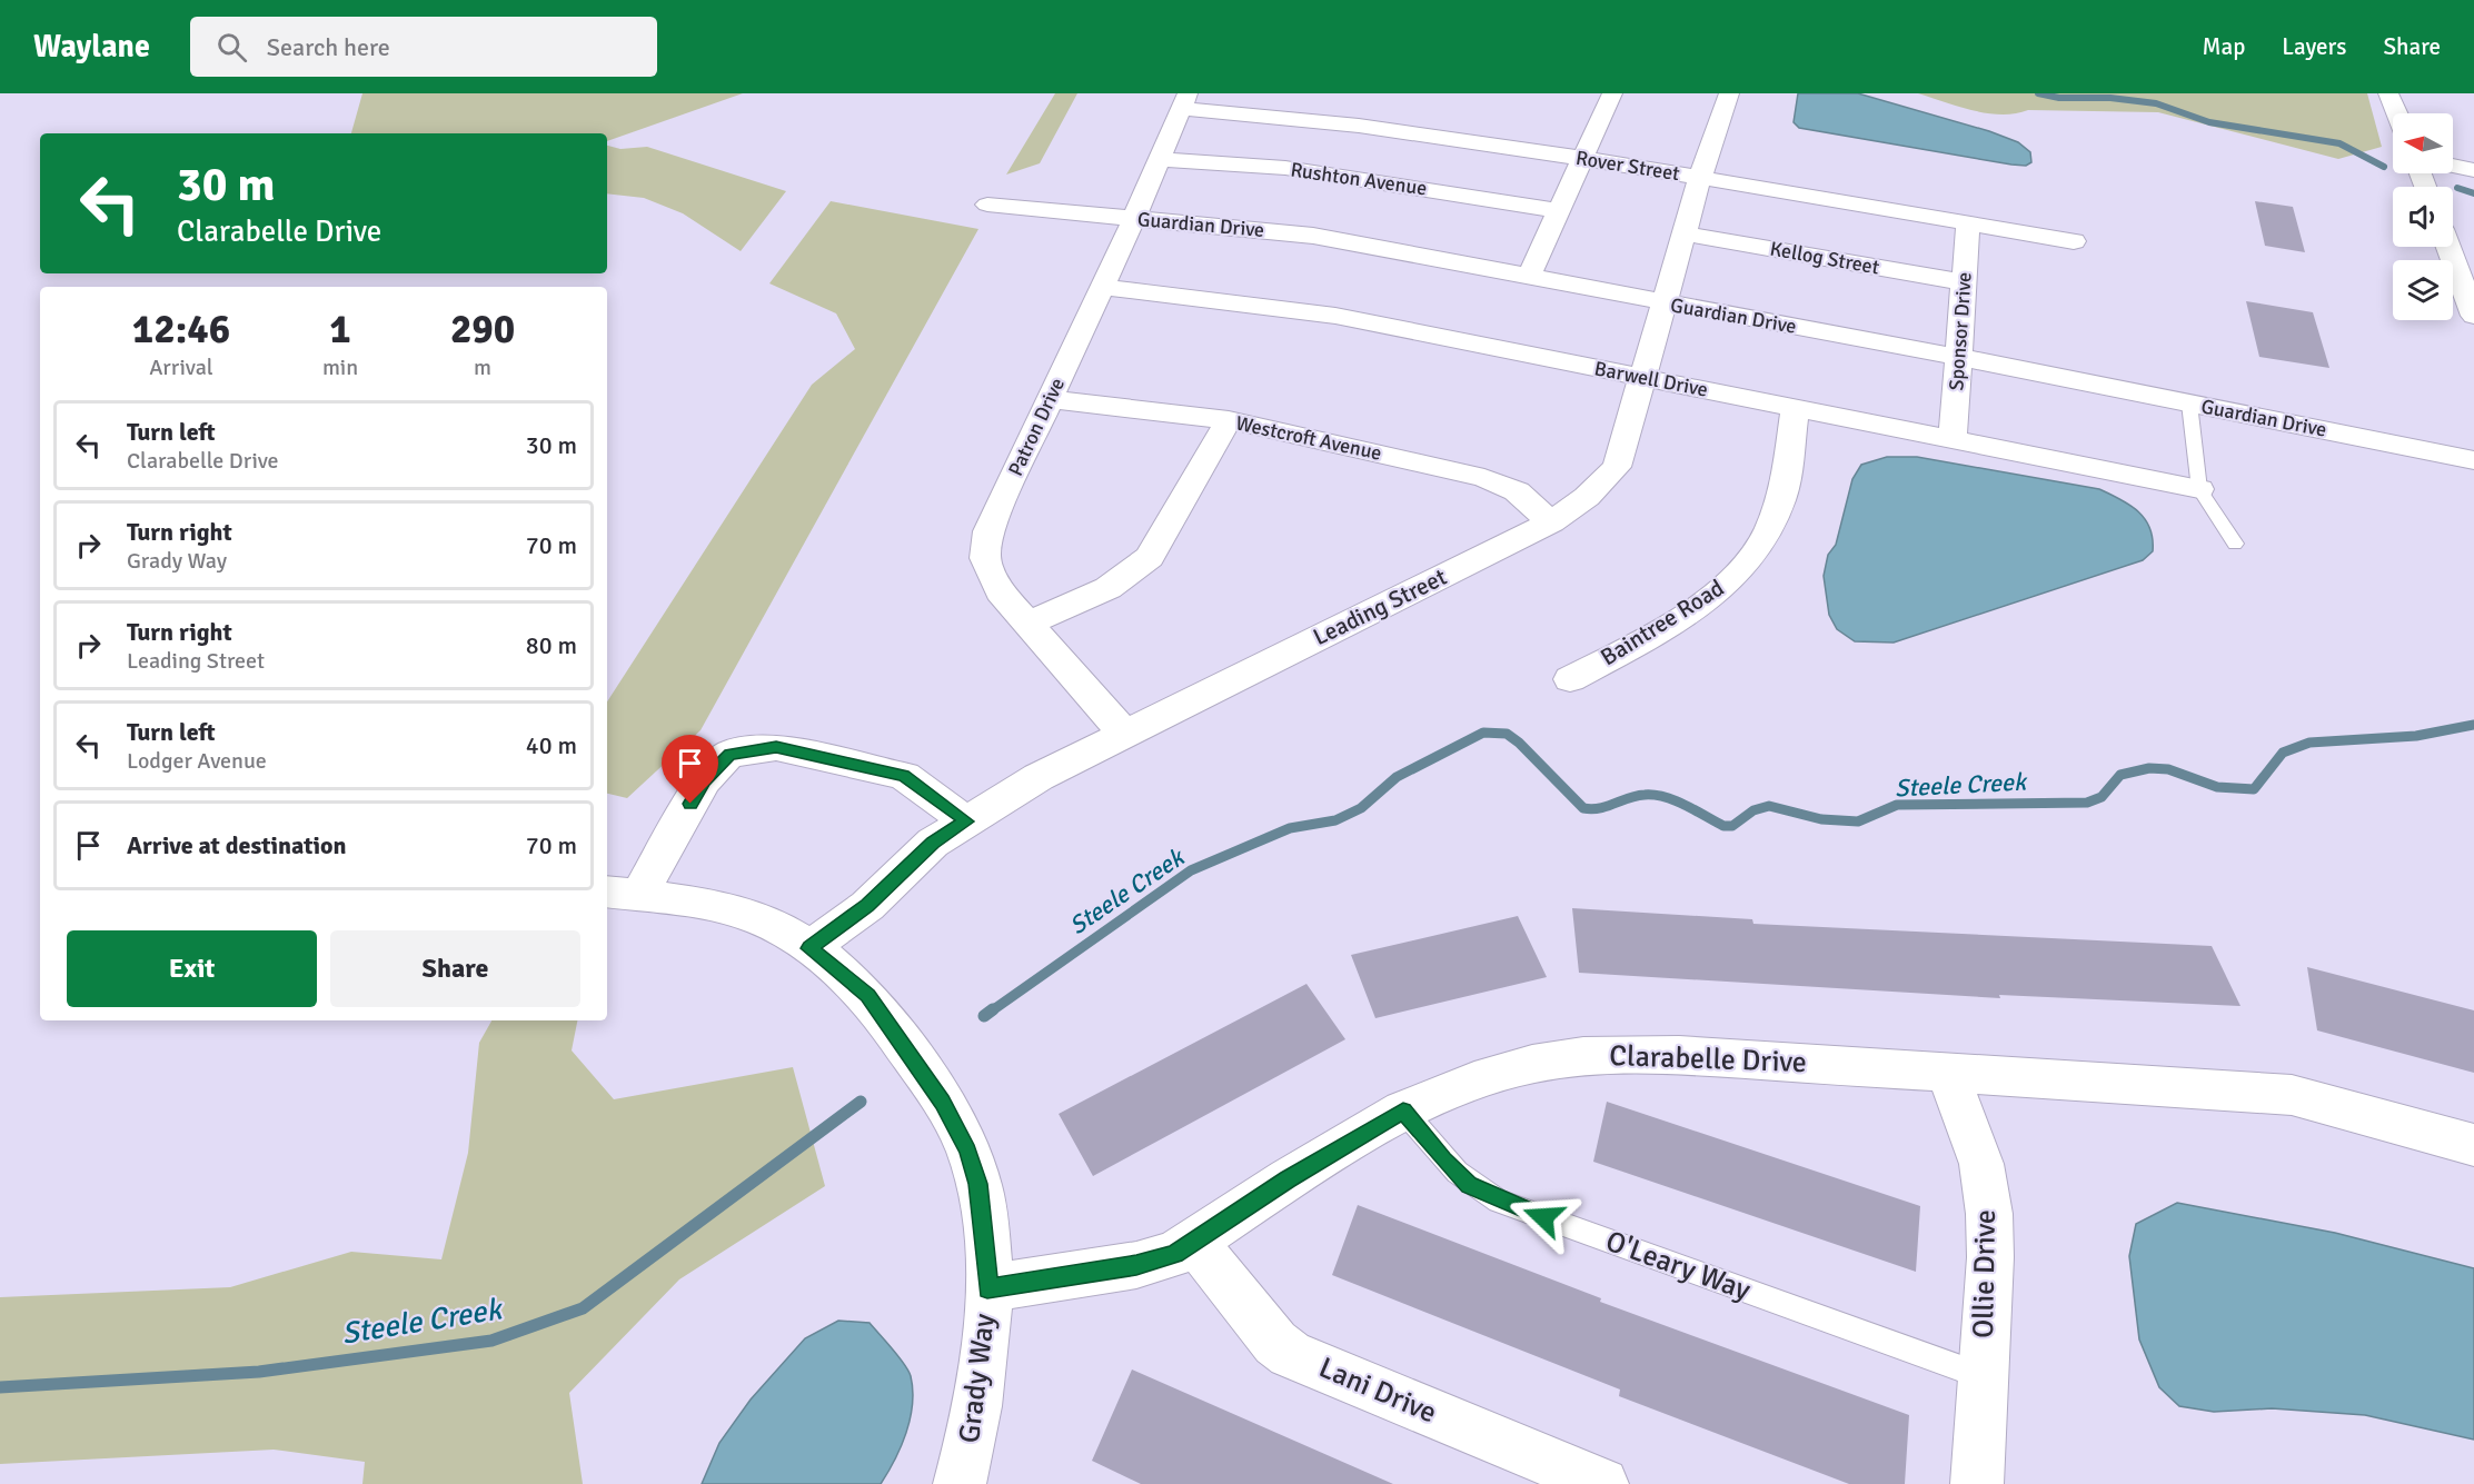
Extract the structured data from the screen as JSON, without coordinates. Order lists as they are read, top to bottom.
{
  "streets": {
    "street": [
      "Rover Street",
      "Rushton Avenue",
      "Guardian Drive",
      "Kellog Street",
      "Sponsor Drive",
      "Barwell Drive",
      "Patron Drive",
      "Westcroft Avenue",
      "Leading Street",
      "Baintree Road",
      "Clarabelle Drive",
      "Ollie Drive",
      "Grady Way",
      "Lani Drive"
    ],
    "lane": ["O'Leary Way"]
  },
  "crossings": [
    ["Rover Street", "Sponsor Drive"],
    ["Rover Street", "Patron Drive"],
    ["Rover Street", "Leading Street"],
    ["Rushton Avenue", "Patron Drive"],
    ["Guardian Drive", "Sponsor Drive"],
    ["Guardian Drive", "Patron Drive"],
    ["Guardian Drive", "Leading Street"],
    ["Kellog Street", "Sponsor Drive"],
    ["Kellog Street", "Leading Street"],
    ["Sponsor Drive", "Barwell Drive"],
    ["Barwell Drive", "Patron Drive"],
    ["Barwell Drive", "Leading Street"],
    ["Barwell Drive", "Baintree Road"],
    ["Patron Drive", "Westcroft Avenue"],
    ["Patron Drive", "Leading Street"],
    ["Westcroft Avenue", "Leading Street"],
    ["Leading Street", "Grady Way"],
    ["Clarabelle Drive", "O'Leary Way"],
    ["Clarabelle Drive", "Ollie Drive"],
    ["Clarabelle Drive", "Grady Way"],
    ["Clarabelle Drive", "Lani Drive"],
    ["O'Leary Way", "Ollie Drive"]
  ],
  "water": ["Steele Creek"],
  "north": "left",
  "page": {
    "header": "Waylane",
    "search": "Search here",
    "nav": ["Map", "Layers", "Share"],
    "turn": ["30 m", "Clarabelle Drive"],
    "eta": [
      "12:46",
      "Arrival",
      "1",
      "min",
      "290",
      "m"
    ],
    "list": [
      {
        "name": "Turn left",
        "note": "Clarabelle Drive",
        "value": "30 m"
      },
      {
        "name": "Turn right",
        "note": "Grady Way",
        "value": "70 m"
      },
      {
        "name": "Turn right",
        "note": "Leading Street",
        "value": "80 m"
      },
      {
        "name": "Turn left",
        "note": "Lodger Avenue",
        "value": "40 m"
      },
      {
        "name": "Arrive at destination",
        "value": "70 m"
      }
    ],
    "buttons": ["Exit", "Share"]
  }
}
